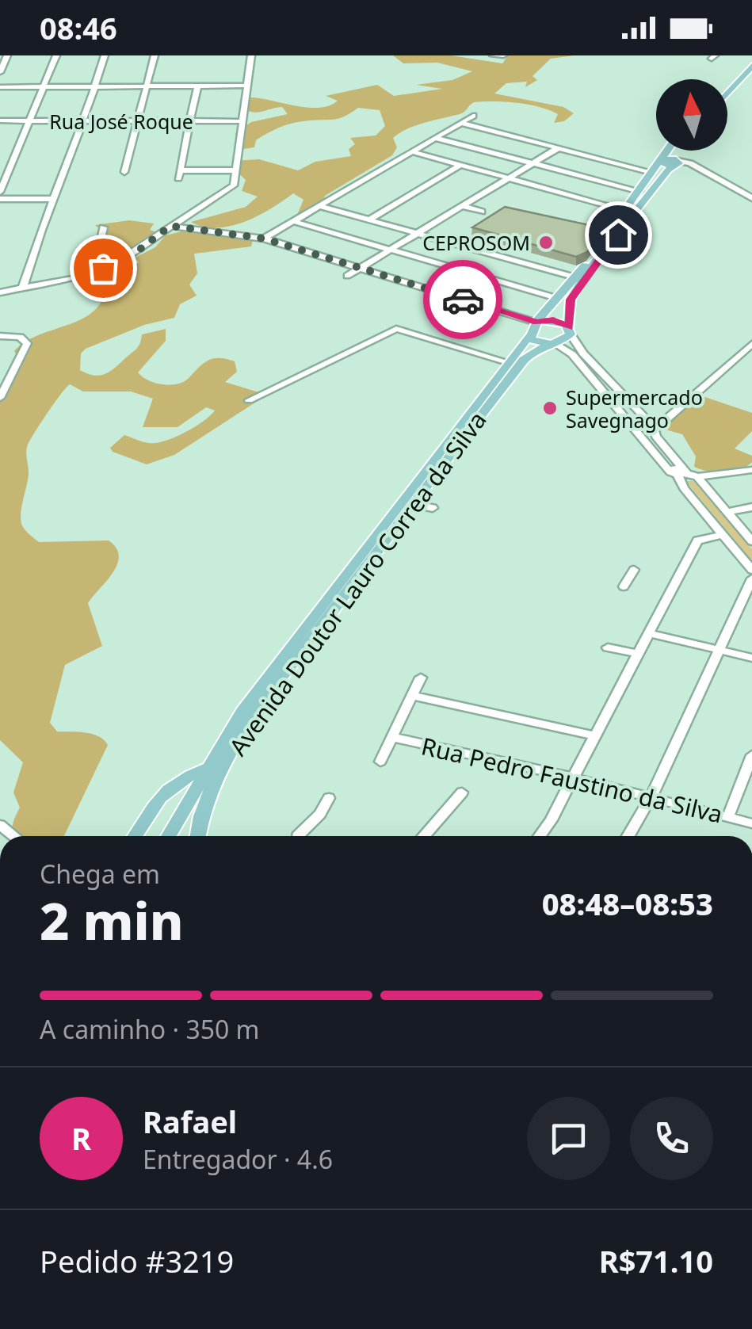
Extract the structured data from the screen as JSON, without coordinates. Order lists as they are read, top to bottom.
{
  "streets": {
    "main road": ["Avenida Doutor Lauro Correa da Silva"],
    "street": ["Rua José Roque", "Rua Pedro Faustino da Silva"]
  },
  "places": ["CEPROSOM", "Supermercado Savegnago"],
  "north": "top",
  "page": {
    "status": "08:46",
    "heading": ["2 min", "Chega em", "08:48–08:53"],
    "panel": [
      "Rafael",
      "Entregador · 4.6",
      "Pedido #3219",
      "R$71.10"
    ],
    "bar": "A caminho · 350 m",
    "round": "R"
  }
}
